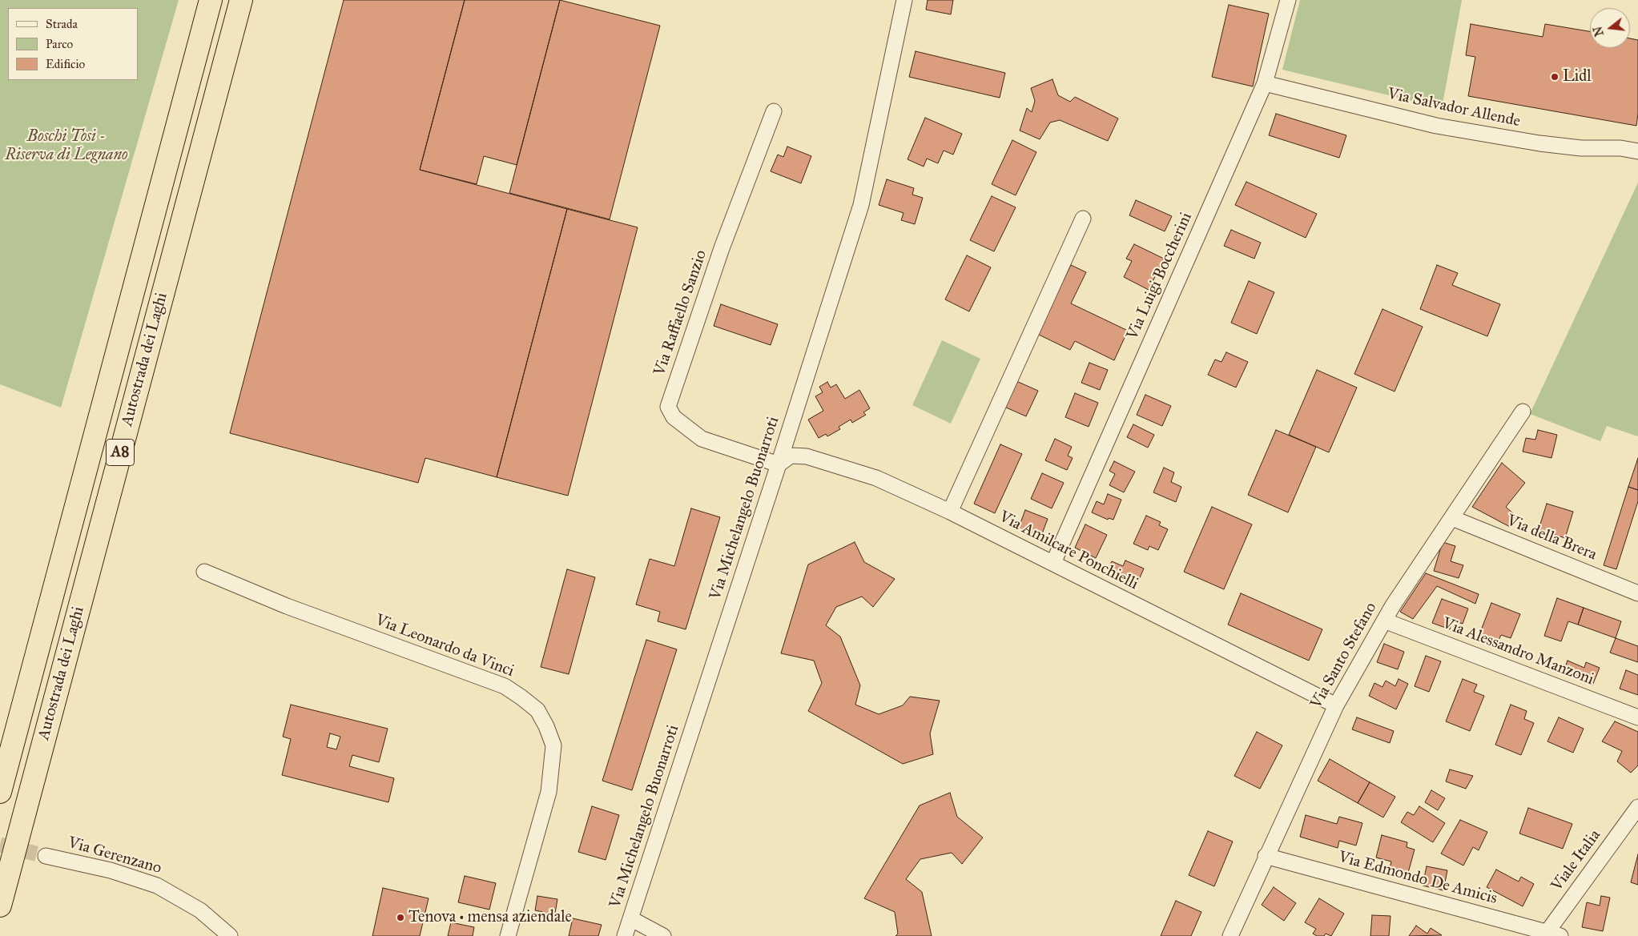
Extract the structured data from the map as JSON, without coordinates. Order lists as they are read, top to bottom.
{
  "streets": {
    "highway": ["Autostrada dei Laghi", "A8"],
    "street": [
      "Via Salvador Allende",
      "Via Luigi Boccherini",
      "Via Raffaello Sanzio",
      "Via Michelangelo Buonarroti",
      "Via della Brera",
      "Via Amilcare Ponchielli",
      "Via Leonardo da Vinci",
      "Via Alessandro Manzoni",
      "Via Santo Stefano",
      "Via Gerenzano",
      "Viale Italia",
      "Via Edmondo De Amicis"
    ]
  },
  "crossings": [
    ["Via Salvador Allende", "Via Luigi Boccherini"],
    ["Via Luigi Boccherini", "Via Amilcare Ponchielli"],
    ["Via Raffaello Sanzio", "Via Michelangelo Buonarroti"],
    ["Via Raffaello Sanzio", "Via Amilcare Ponchielli"],
    ["Via Michelangelo Buonarroti", "Via Amilcare Ponchielli"],
    ["Via della Brera", "Via Santo Stefano"],
    ["Via Amilcare Ponchielli", "Via Santo Stefano"],
    ["Via Alessandro Manzoni", "Via Santo Stefano"],
    ["Via Santo Stefano", "Via Edmondo De Amicis"],
    ["Viale Italia", "Via Edmondo De Amicis"]
  ],
  "parks": ["Boschi Tosi - Riserva di Legnano"],
  "places": ["Lidl", "Tenova • mensa aziendale"],
  "legend": ["Strada", "Parco", "Edificio"],
  "north": "left"
}
